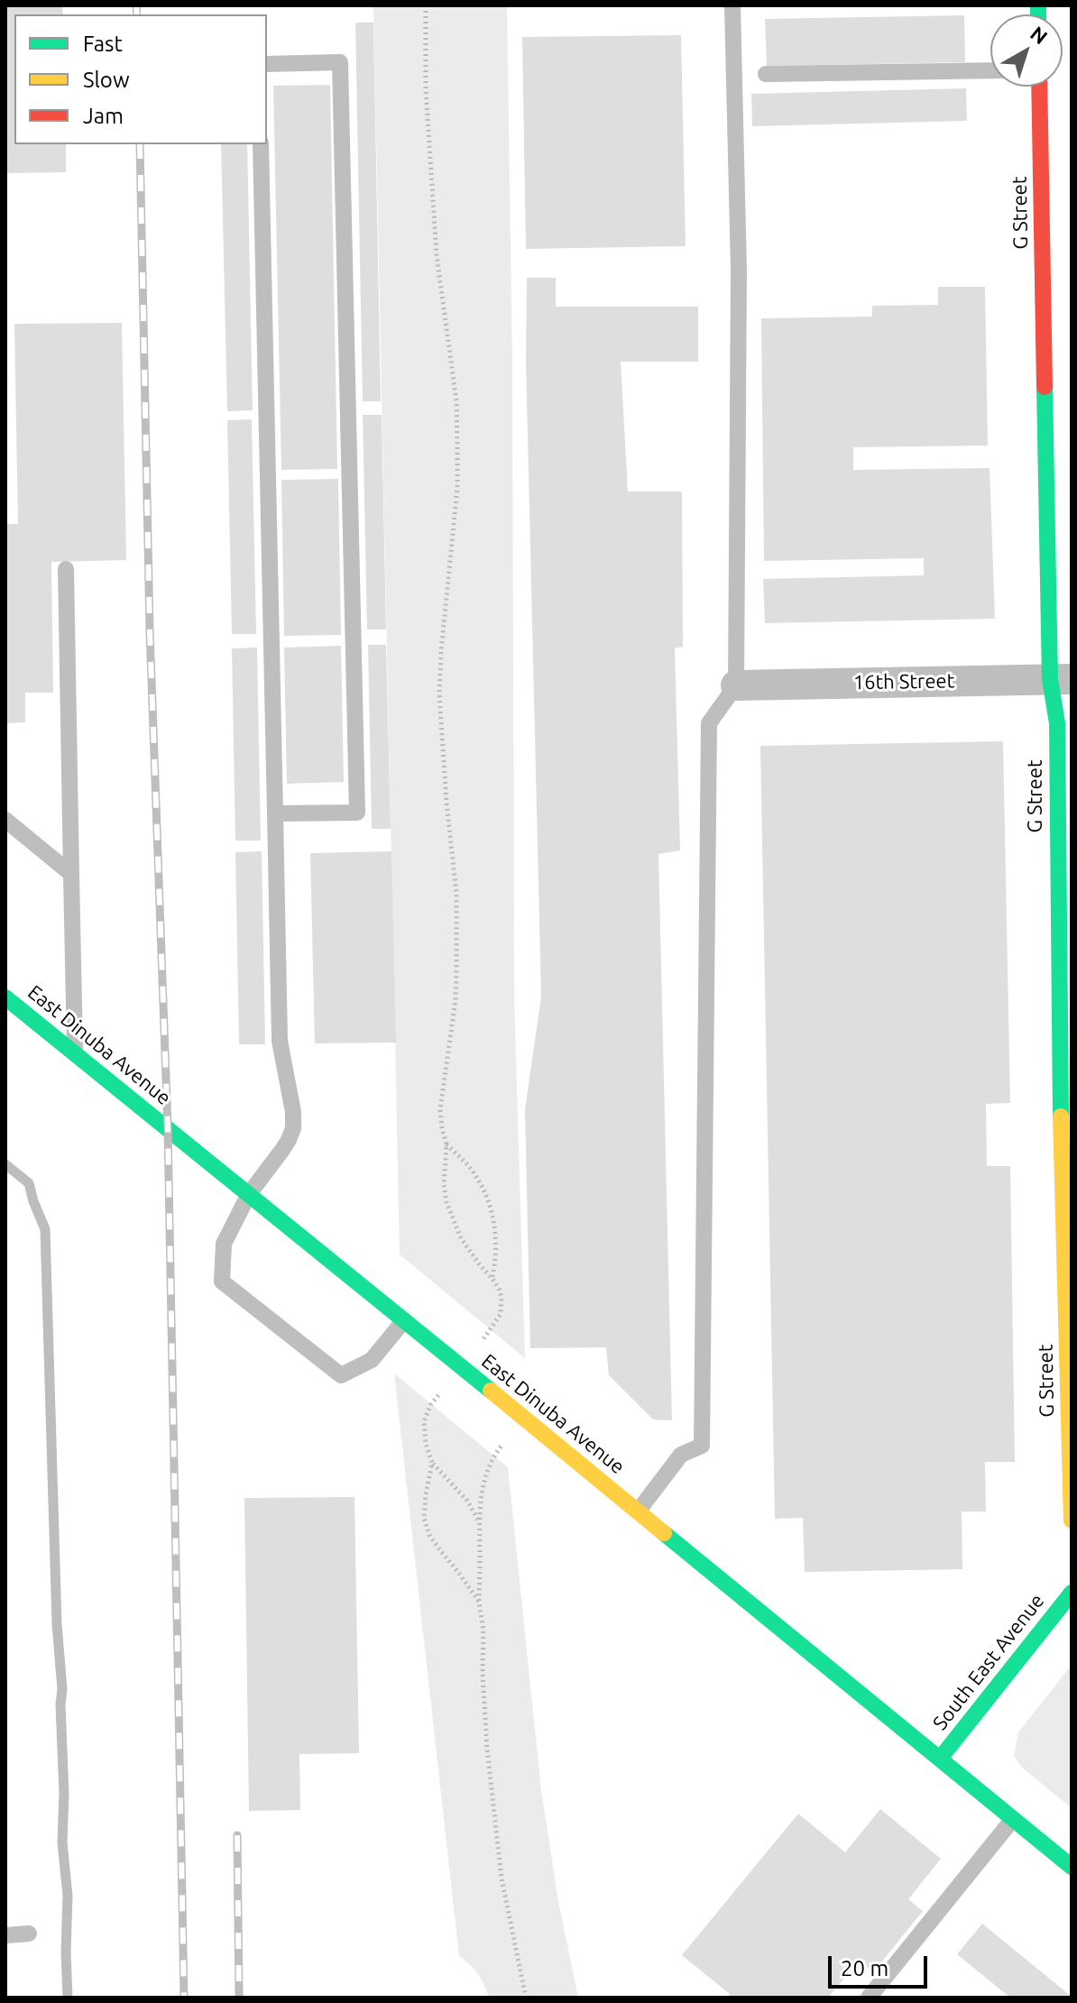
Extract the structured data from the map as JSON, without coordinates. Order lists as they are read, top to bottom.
{
  "streets": {
    "street": [
      "G Street",
      "16th Street",
      "East Dinuba Avenue",
      "South East Avenue"
    ]
  },
  "crossings": [
    ["G Street", "16th Street"],
    ["East Dinuba Avenue", "South East Avenue"]
  ],
  "legend": ["Fast", "Slow", "Jam"],
  "scale_bar": "20 m",
  "north": "top right"
}
